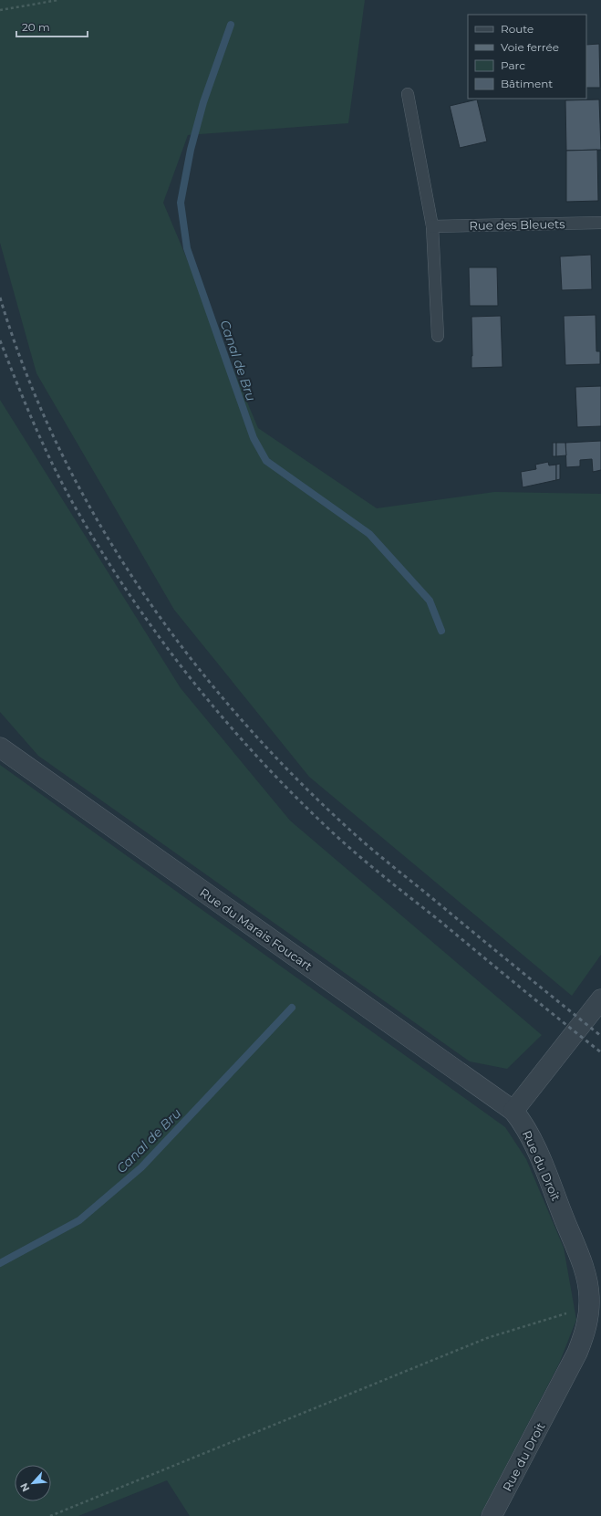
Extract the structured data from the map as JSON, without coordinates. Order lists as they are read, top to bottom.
{
  "streets": {
    "street": ["Rue du Marais Foucart", "Rue du Droit"],
    "lane": ["Rue des Bleuets"]
  },
  "crossings": [
    ["Rue du Marais Foucart", "Rue du Droit"]
  ],
  "water": ["Canal de Bru"],
  "legend": [
    "Route",
    "Voie ferrée",
    "Parc",
    "Bâtiment"
  ],
  "scale_bar": "20 m",
  "north": "bottom left"
}
